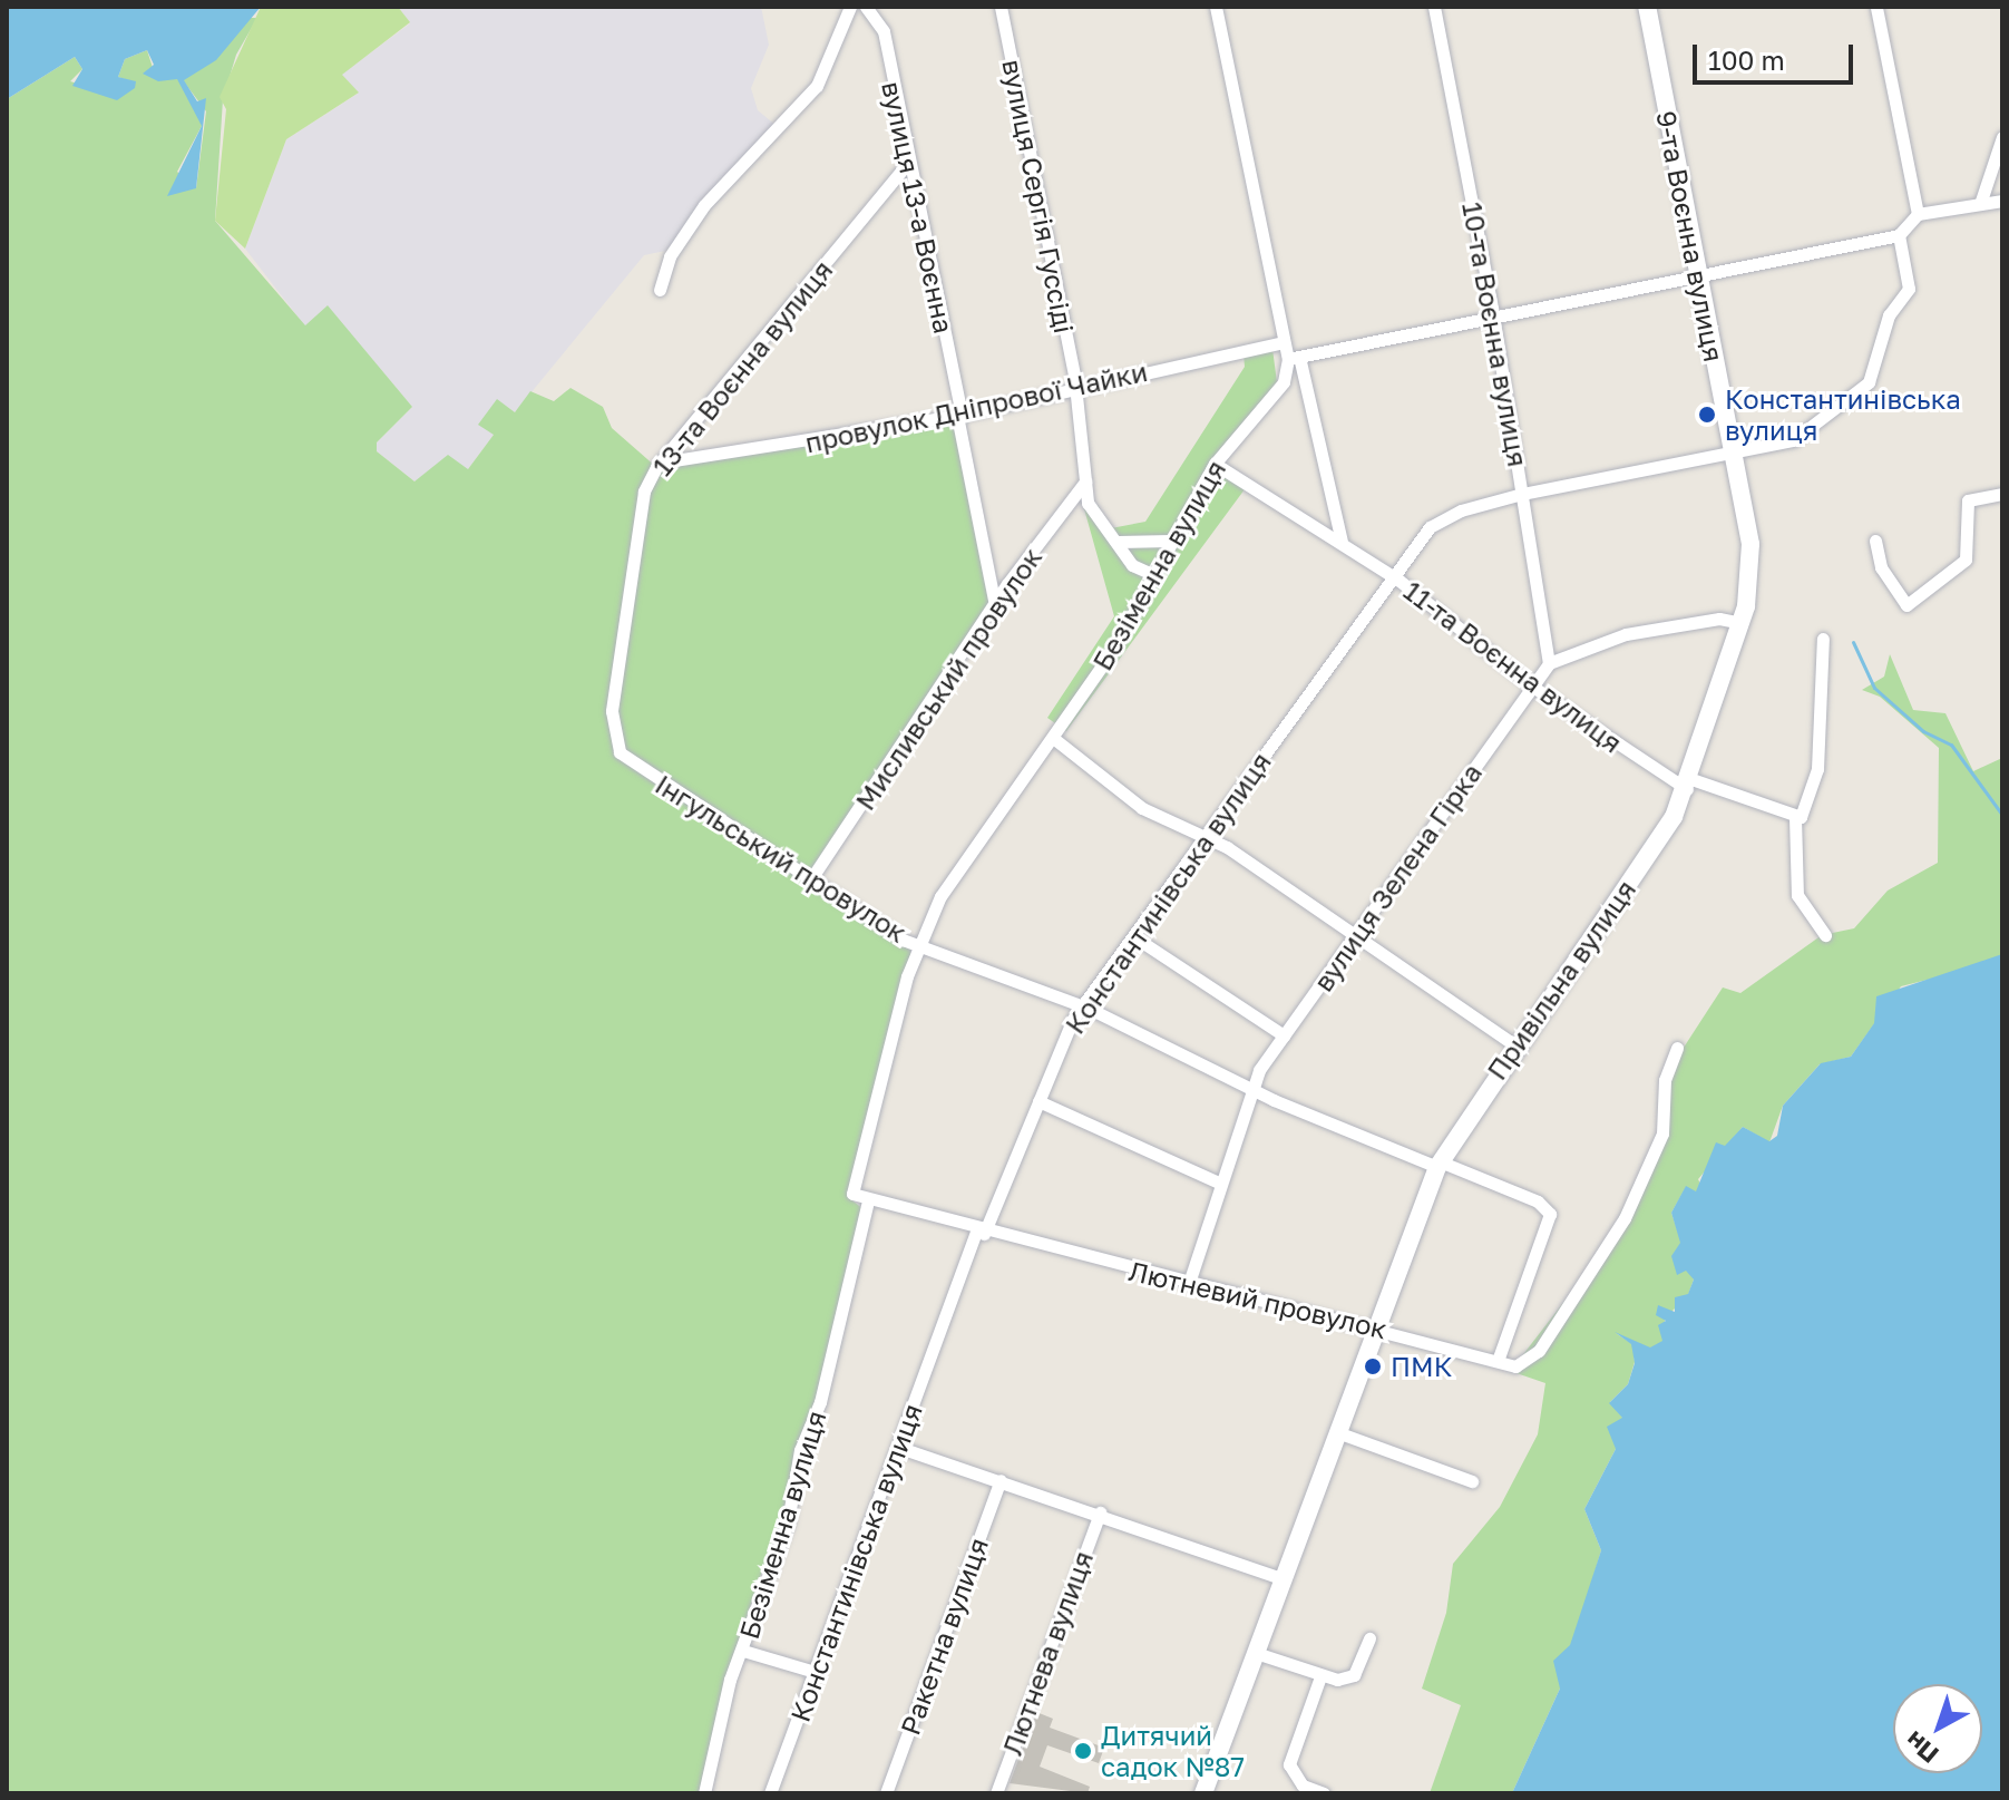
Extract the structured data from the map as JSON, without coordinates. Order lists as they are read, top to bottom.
{
  "streets": {
    "street": [
      "вулиця Сергія Гуссіді",
      "вулиця 13-а Воєнна",
      "9-та Воєнна вулиця",
      "10-та Воєнна вулиця",
      "13-та Воєнна вулиця",
      "провулок Дніпрової Чайки",
      "Безіменна вулиця",
      "11-та Воєнна вулиця",
      "Мисливський провулок",
      "Інгульський провулок",
      "вулиця Зелена Гірка",
      "Константинівська вулиця",
      "Привільна вулиця",
      "Лютневий провулок",
      "Ракетна вулиця",
      "Лютнева вулиця"
    ]
  },
  "crossings": [
    ["вулиця Сергія Гуссіді", "провулок Дніпрової Чайки"],
    ["вулиця Сергія Гуссіді", "Безіменна вулиця"],
    ["вулиця Сергія Гуссіді", "Мисливський провулок"],
    ["вулиця 13-а Воєнна", "13-та Воєнна вулиця"],
    ["вулиця 13-а Воєнна", "провулок Дніпрової Чайки"],
    ["вулиця 13-а Воєнна", "Мисливський провулок"],
    ["9-та Воєнна вулиця", "Константинівська вулиця"],
    ["9-та Воєнна вулиця", "Привільна вулиця"],
    ["10-та Воєнна вулиця", "вулиця Зелена Гірка"],
    ["10-та Воєнна вулиця", "Константинівська вулиця"],
    ["13-та Воєнна вулиця", "провулок Дніпрової Чайки"],
    ["13-та Воєнна вулиця", "Інгульський провулок"],
    ["Безіменна вулиця", "11-та Воєнна вулиця"],
    ["Безіменна вулиця", "Інгульський провулок"],
    ["Безіменна вулиця", "Лютневий провулок"],
    ["11-та Воєнна вулиця", "вулиця Зелена Гірка"],
    ["11-та Воєнна вулиця", "Константинівська вулиця"],
    ["11-та Воєнна вулиця", "Привільна вулиця"],
    ["Мисливський провулок", "Інгульський провулок"],
    ["Інгульський провулок", "вулиця Зелена Гірка"],
    ["Інгульський провулок", "Константинівська вулиця"],
    ["Інгульський провулок", "Привільна вулиця"],
    ["Інгульський провулок", "Лютневий провулок"],
    ["вулиця Зелена Гірка", "Лютневий провулок"],
    ["Константинівська вулиця", "Лютневий провулок"],
    ["Привільна вулиця", "Лютневий провулок"]
  ],
  "places": ["Константинівська вулиця", "ПМК", "Дитячий садок №87"],
  "scale_bar": "100 m",
  "north": "bottom left"
}
